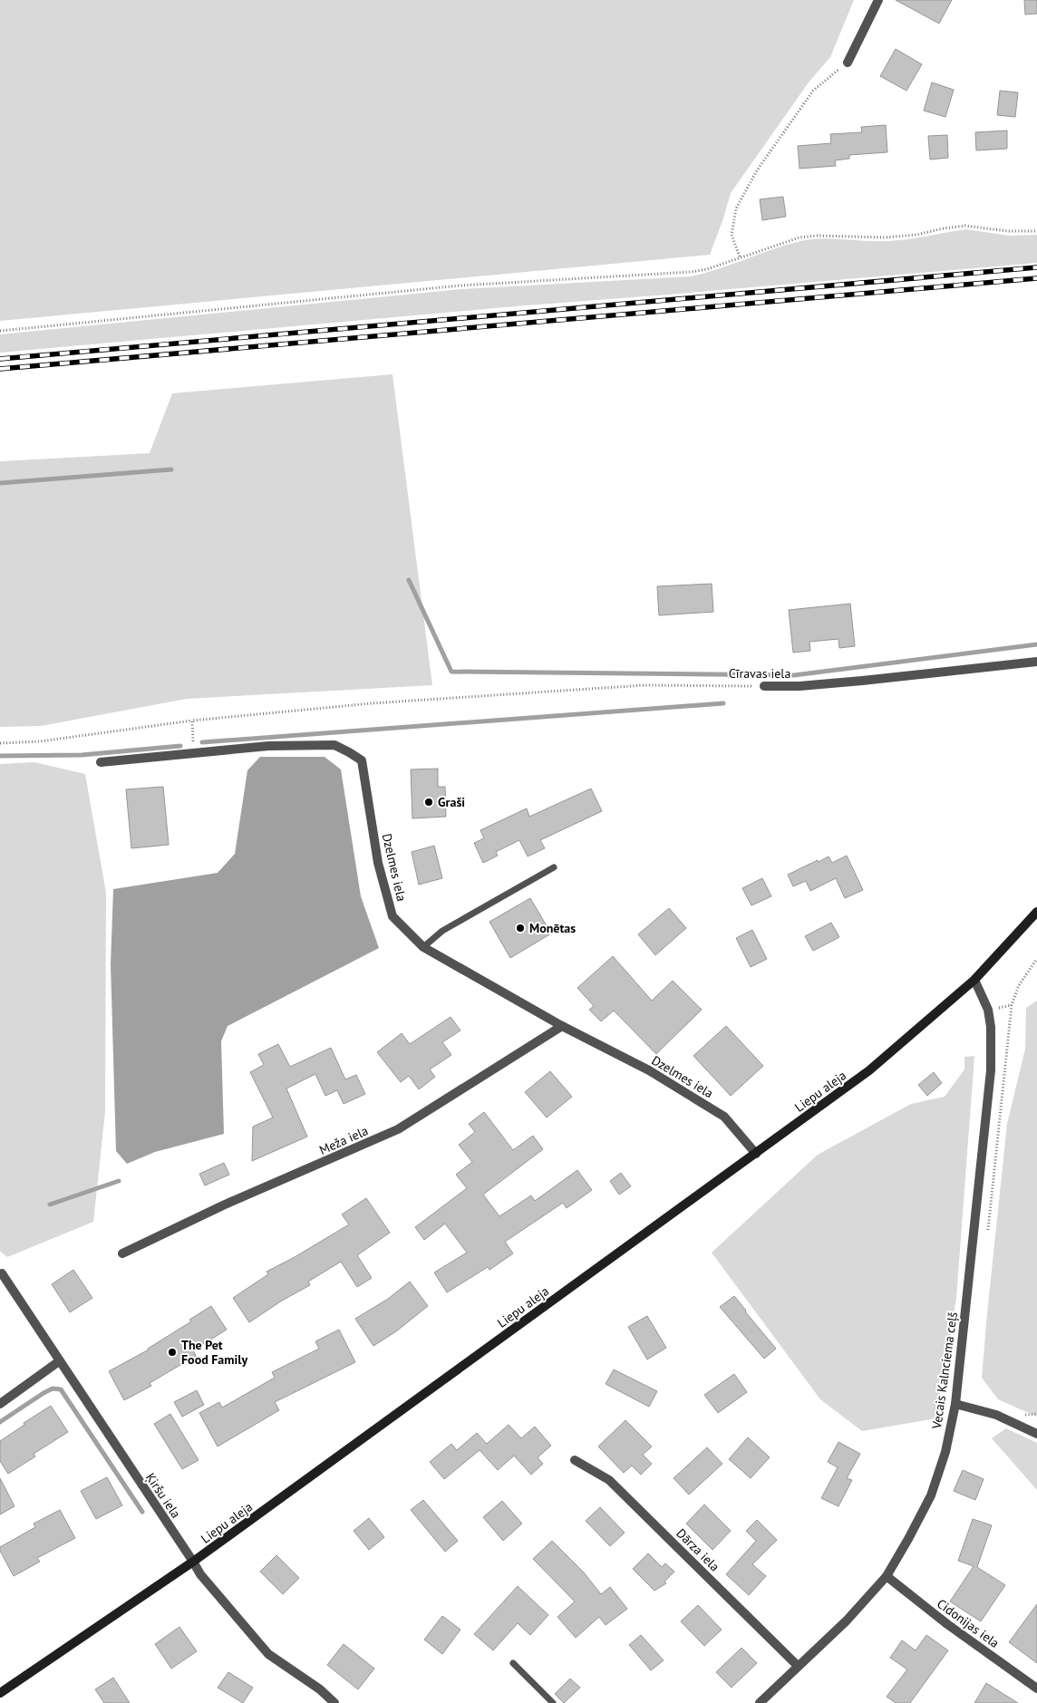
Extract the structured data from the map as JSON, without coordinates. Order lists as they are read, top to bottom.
{
  "streets": {
    "street": [
      "Cīravas iela",
      "Dzelmes iela",
      "Liepu aleja",
      "Meža iela",
      "Vecais Kalnciema ceļš",
      "Ķiršu iela",
      "Dārza iela",
      "Cidonijas iela"
    ]
  },
  "crossings": [
    ["Dzelmes iela", "Liepu aleja"],
    ["Dzelmes iela", "Meža iela"],
    ["Liepu aleja", "Vecais Kalnciema ceļš"],
    ["Liepu aleja", "Ķiršu iela"],
    ["Vecais Kalnciema ceļš", "Dārza iela"],
    ["Vecais Kalnciema ceļš", "Cidonijas iela"]
  ],
  "places": ["Graši", "Monētas", "The Pet Food Family"]
}
